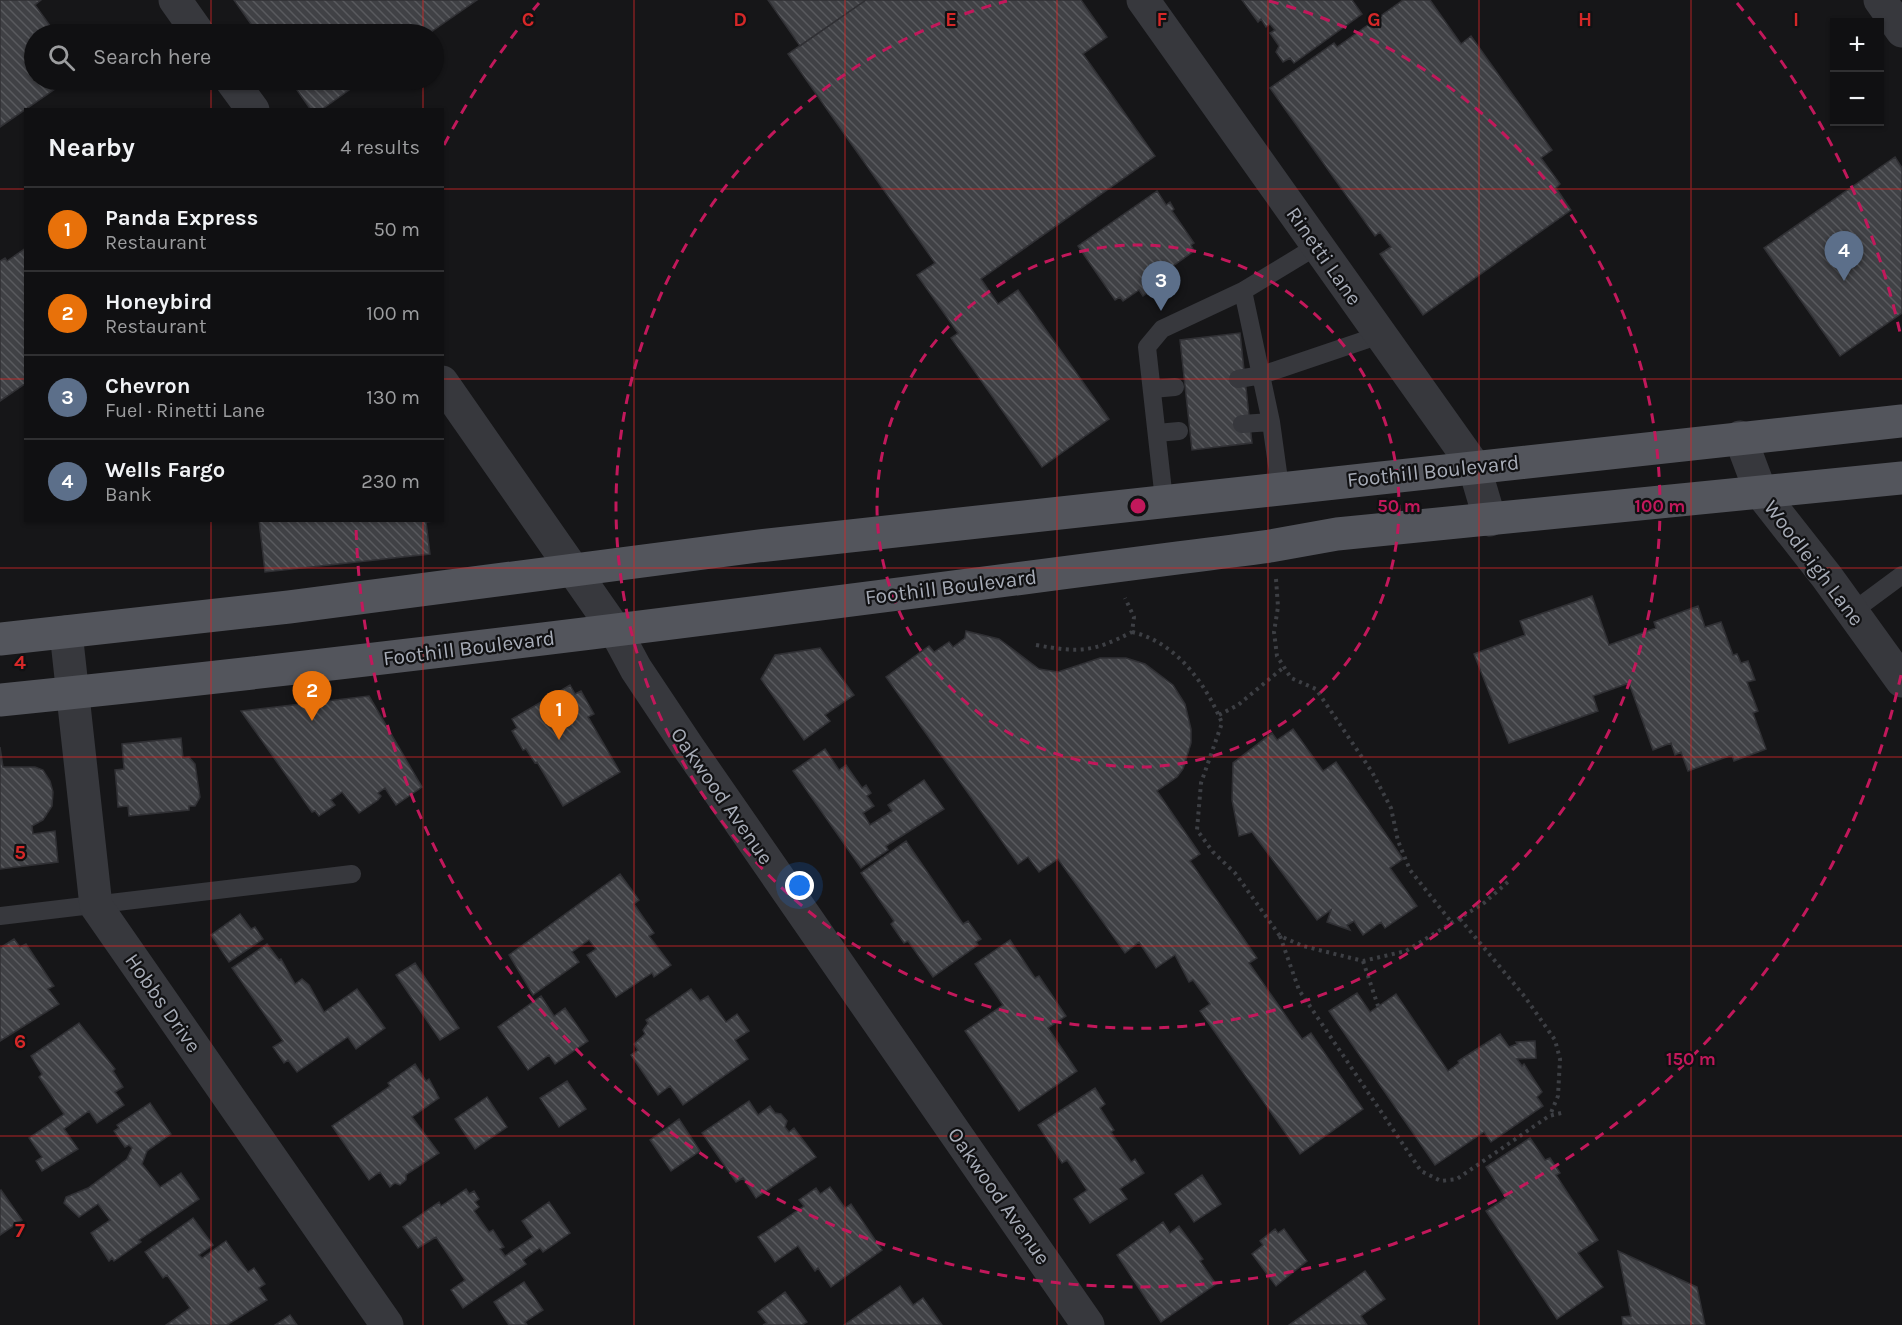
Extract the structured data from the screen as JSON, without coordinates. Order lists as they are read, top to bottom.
{
  "streets": {
    "main road": ["Foothill Boulevard"],
    "street": [
      "Rinetti Lane",
      "Woodleigh Lane",
      "Oakwood Avenue",
      "Hobbs Drive"
    ]
  },
  "crossings": [
    ["Rinetti Lane", "Foothill Boulevard"],
    ["Foothill Boulevard", "Woodleigh Lane"],
    ["Foothill Boulevard", "Oakwood Avenue"],
    ["Foothill Boulevard", "Hobbs Drive"]
  ],
  "page": {
    "map_buttons": ["+", "−"],
    "search": "Search here",
    "heading": ["Nearby", "4 results"],
    "list": [
      {
        "mark": "1",
        "name": "Panda Express",
        "note": "Restaurant",
        "value": "50 m"
      },
      {
        "mark": "2",
        "name": "Honeybird",
        "note": "Restaurant",
        "value": "100 m"
      },
      {
        "mark": "3",
        "name": "Chevron",
        "note": "Fuel · Rinetti Lane",
        "value": "130 m"
      },
      {
        "mark": "4",
        "name": "Wells Fargo",
        "note": "Bank",
        "value": "230 m"
      }
    ],
    "pins": [
      "4",
      "3",
      "2",
      "1"
    ]
  },
  "grid": {
    "columns": [
      "C",
      "D",
      "E",
      "F",
      "G",
      "H",
      "I"
    ],
    "rows": [
      "4",
      "5",
      "6",
      "7"
    ]
  },
  "rings": ["50 m", "100 m", "150 m"]
}
